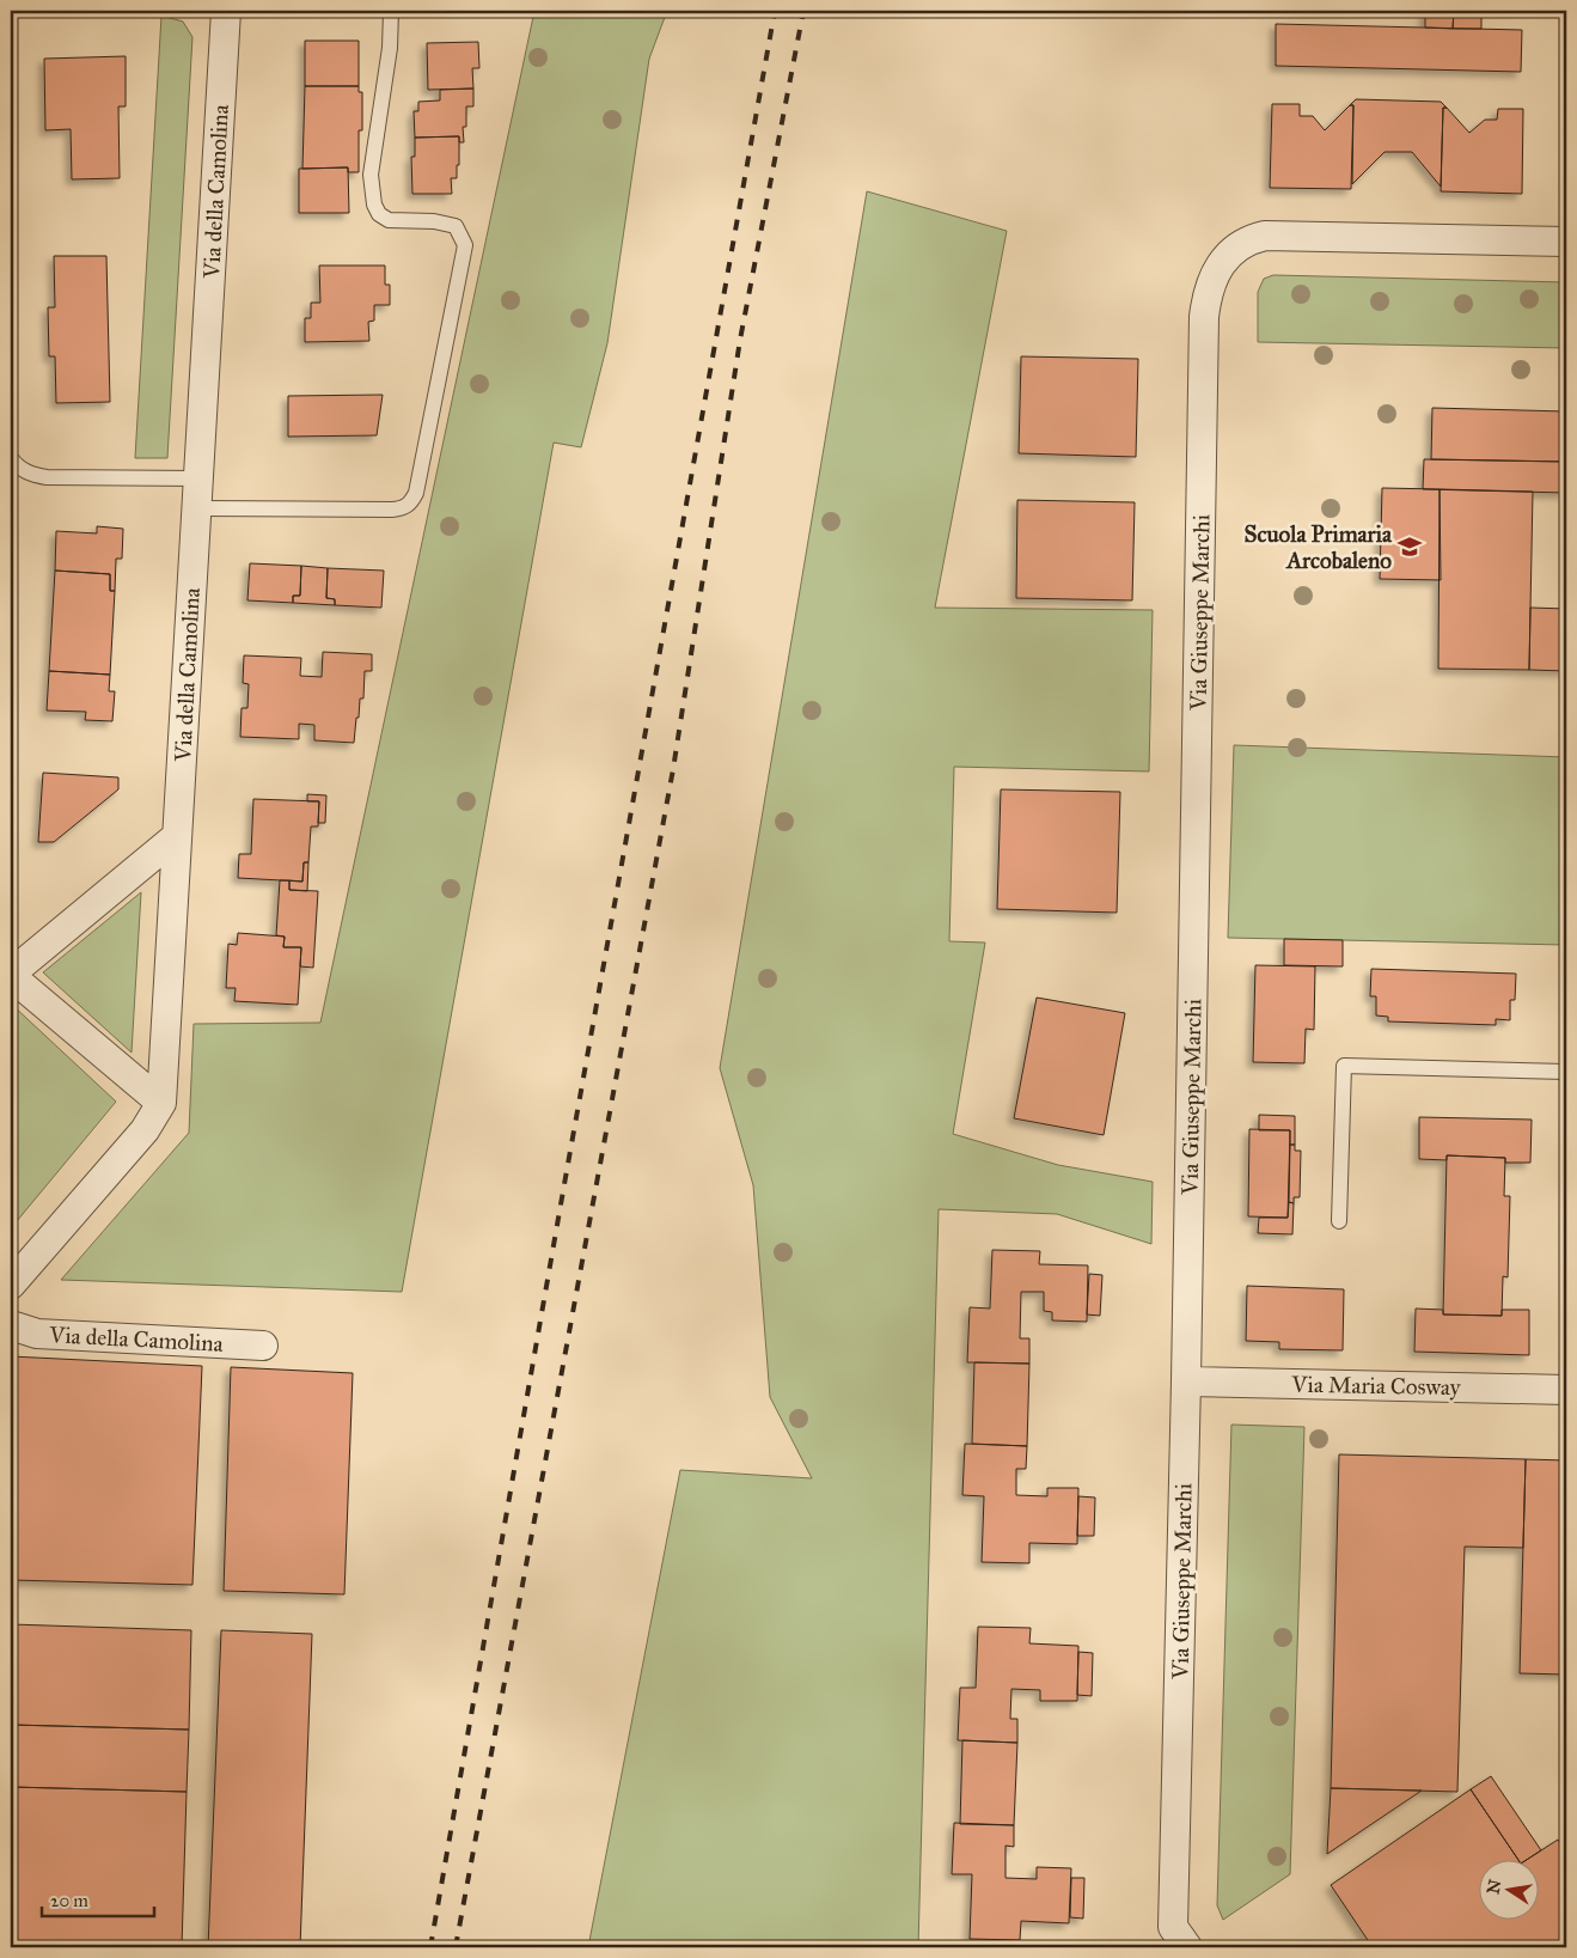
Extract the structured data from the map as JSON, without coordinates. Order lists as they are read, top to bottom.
{
  "streets": {
    "street": ["Via della Camolina", "Via Giuseppe Marchi", "Via Maria Cosway"]
  },
  "crossings": [
    ["Via Giuseppe Marchi", "Via Maria Cosway"]
  ],
  "places": {
    "school or university": ["Scuola Primaria Arcobaleno"]
  },
  "scale_bar": "20 m",
  "north": "left"
}
